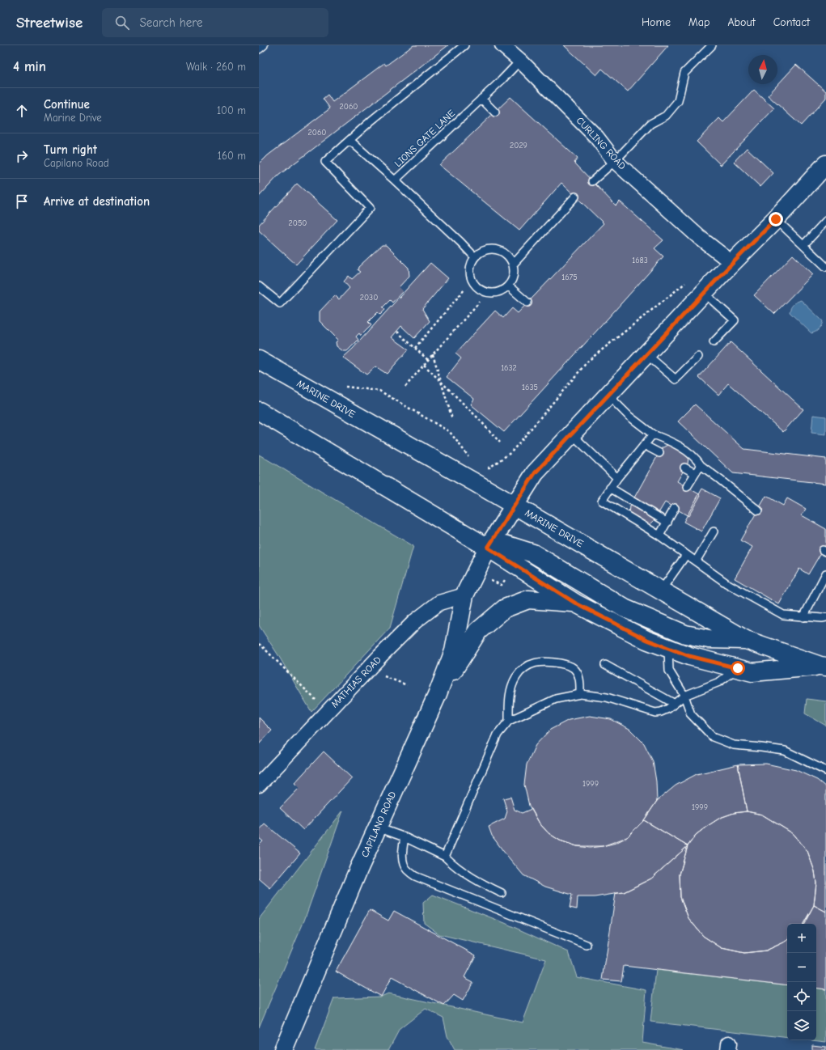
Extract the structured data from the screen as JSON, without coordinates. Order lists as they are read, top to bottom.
{
  "streets": {
    "main road": ["MARINE DRIVE", "CAPILANO ROAD"],
    "street": ["CURLING ROAD", "MATHIAS ROAD"],
    "lane": ["LIONS GATE LANE"]
  },
  "crossings": [
    ["LIONS GATE LANE", "CURLING ROAD"],
    ["MARINE DRIVE", "CAPILANO ROAD"],
    ["MATHIAS ROAD", "CAPILANO ROAD"]
  ],
  "house_numbers": [
    "2060",
    "2060",
    "2029",
    "2050",
    "1683",
    "1675",
    "2030",
    "1632",
    "1635",
    "1999",
    "1999"
  ],
  "north": "top",
  "page": {
    "header": "Streetwise",
    "search": "Search here",
    "nav": [
      "Home",
      "Map",
      "About",
      "Contact"
    ],
    "heading": ["4 min", "Walk · 260 m"],
    "list": [
      ["Continue", "Marine Drive", "100 m"],
      ["Turn right", "Capilano Road", "160 m"],
      "Arrive at destination"
    ],
    "map_buttons": ["+", "−"]
  }
}
